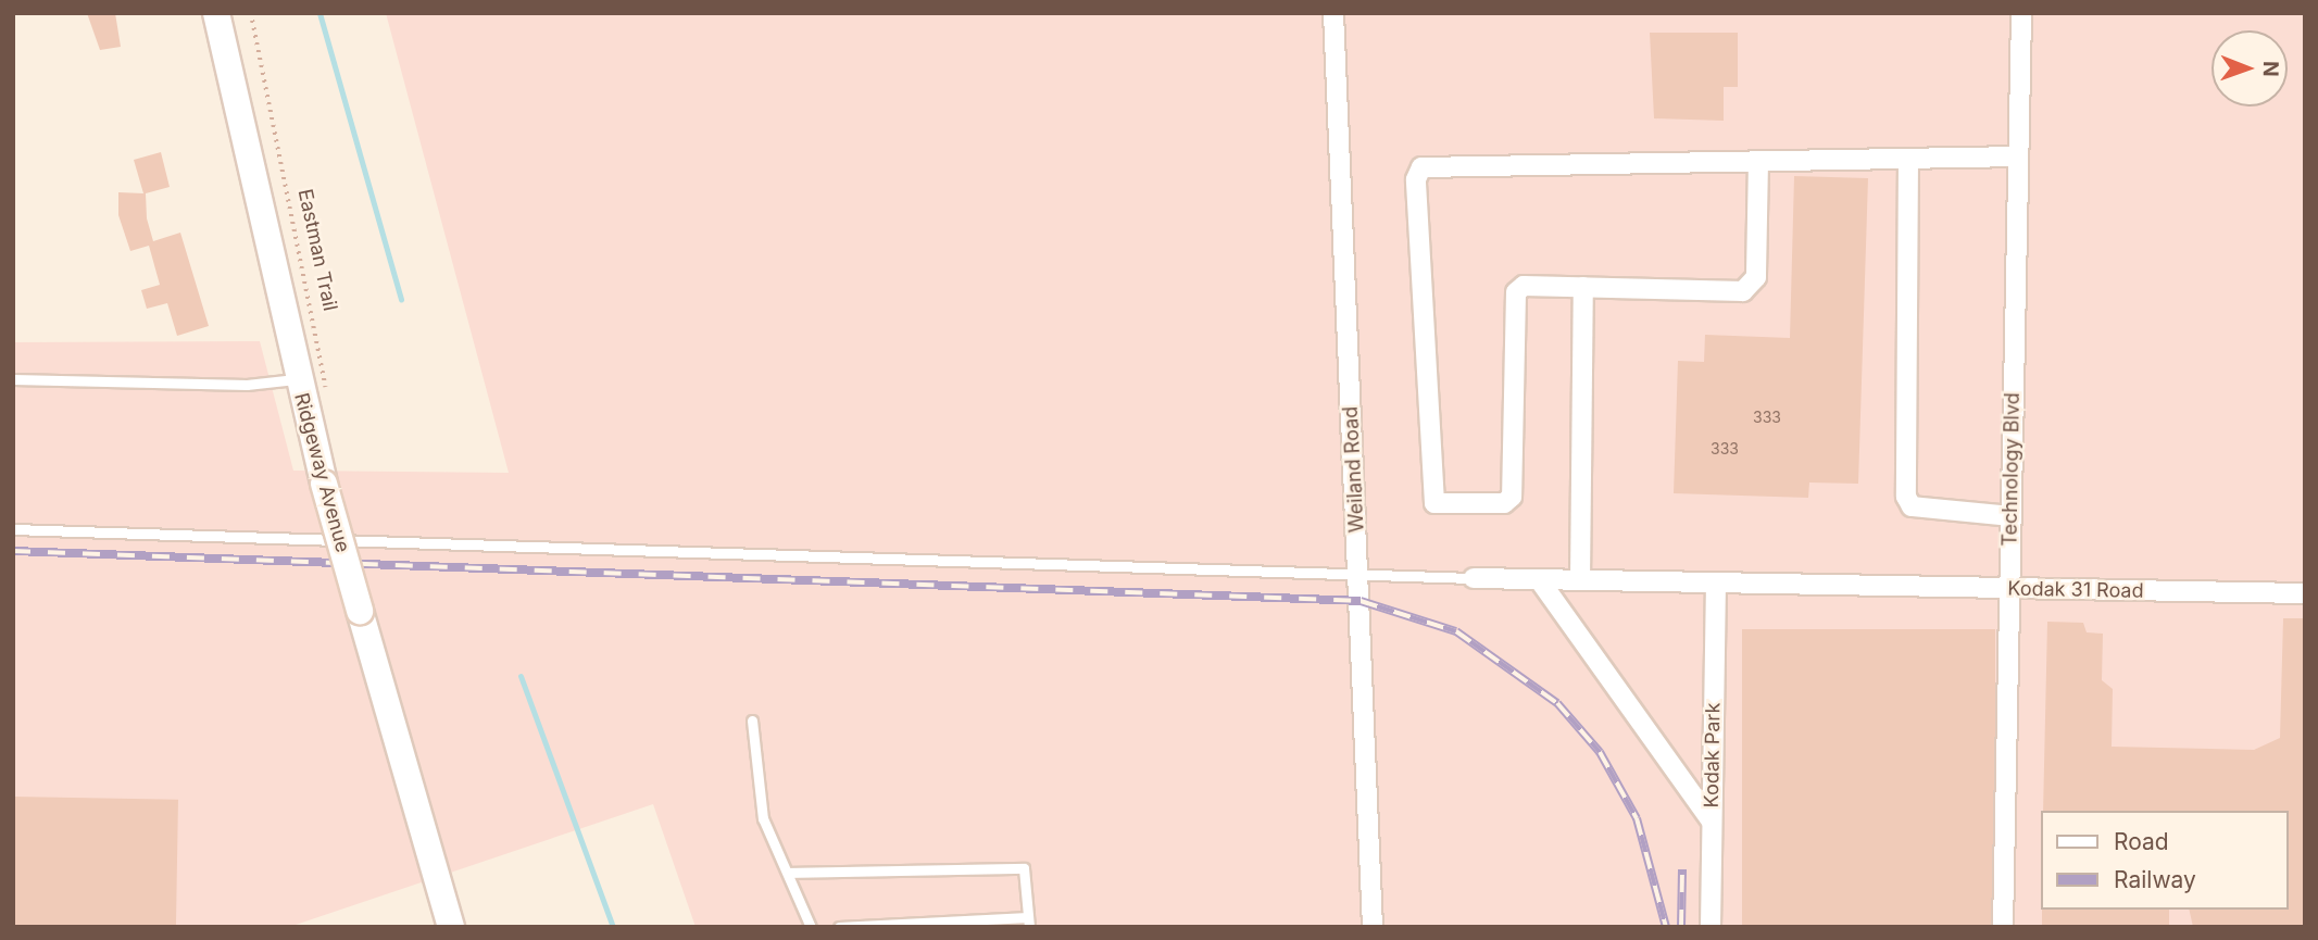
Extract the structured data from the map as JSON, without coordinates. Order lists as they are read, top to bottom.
{
  "streets": {
    "main road": ["Ridgeway Avenue"],
    "street": [
      "Weiland Road",
      "Technology Blvd",
      "Kodak 31 Road",
      "Kodak Park"
    ],
    "path": ["Eastman Trail"]
  },
  "crossings": [
    ["Technology Blvd", "Kodak 31 Road"],
    ["Kodak 31 Road", "Kodak Park"]
  ],
  "house_numbers": ["333", "333"],
  "legend": ["Road", "Railway"],
  "north": "right"
}
